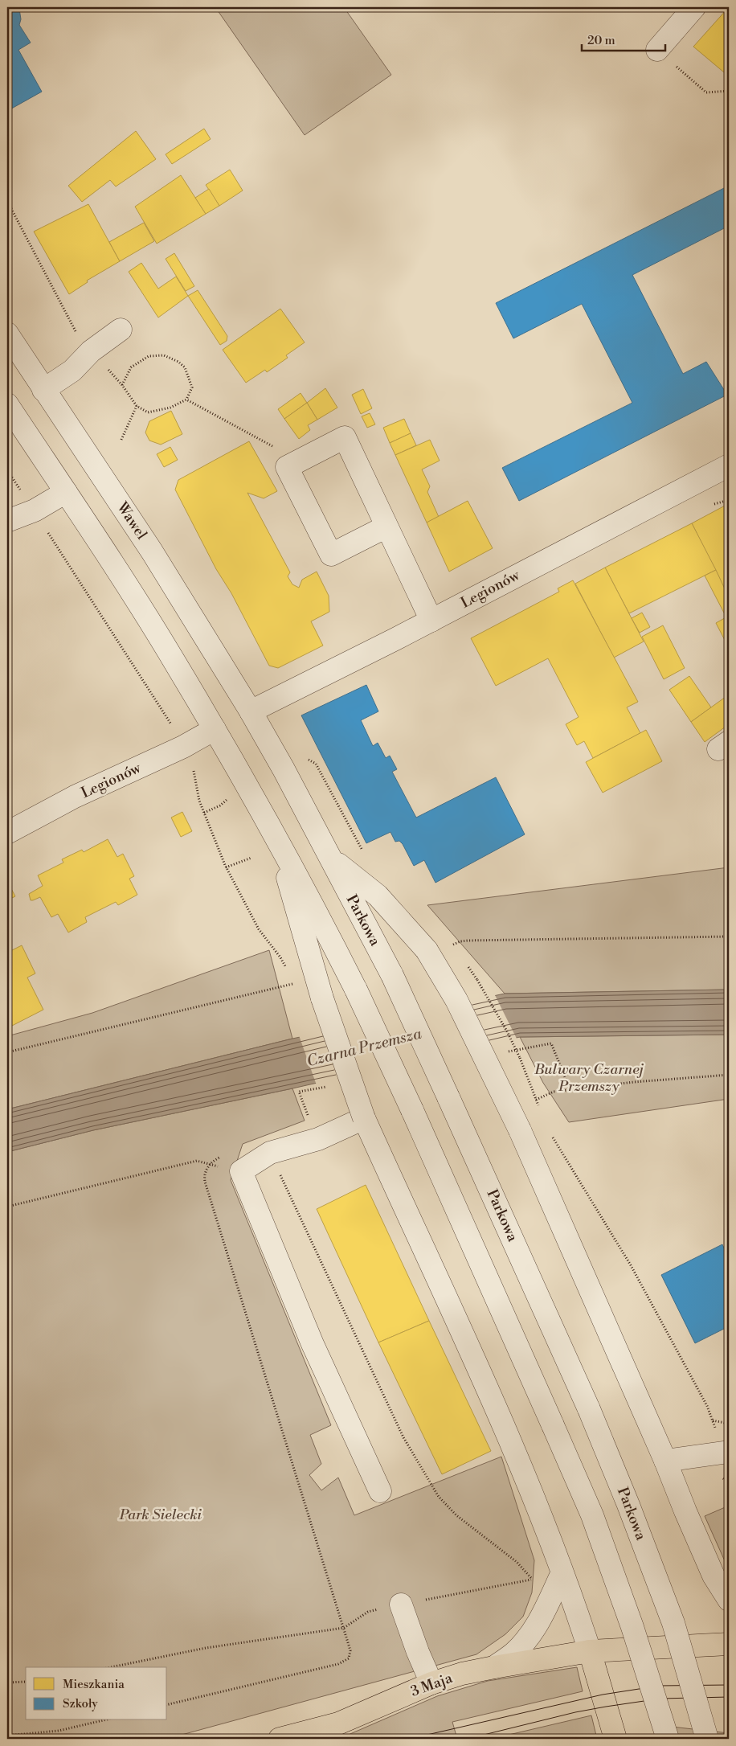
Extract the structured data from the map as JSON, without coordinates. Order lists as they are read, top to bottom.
{
  "streets": {
    "main road": ["3 Maja"],
    "street": ["Wawel", "Legionów", "Parkowa"]
  },
  "crossings": [
    ["Wawel", "Legionów"],
    ["Wawel", "Parkowa"],
    ["Legionów", "Parkowa"]
  ],
  "water": ["Czarna Przemsza"],
  "parks": ["Bulwary Czarnej Przemszy", "Park Sielecki"],
  "legend": ["Mieszkania", "Szkoły"],
  "scale_bar": "20 m"
}
